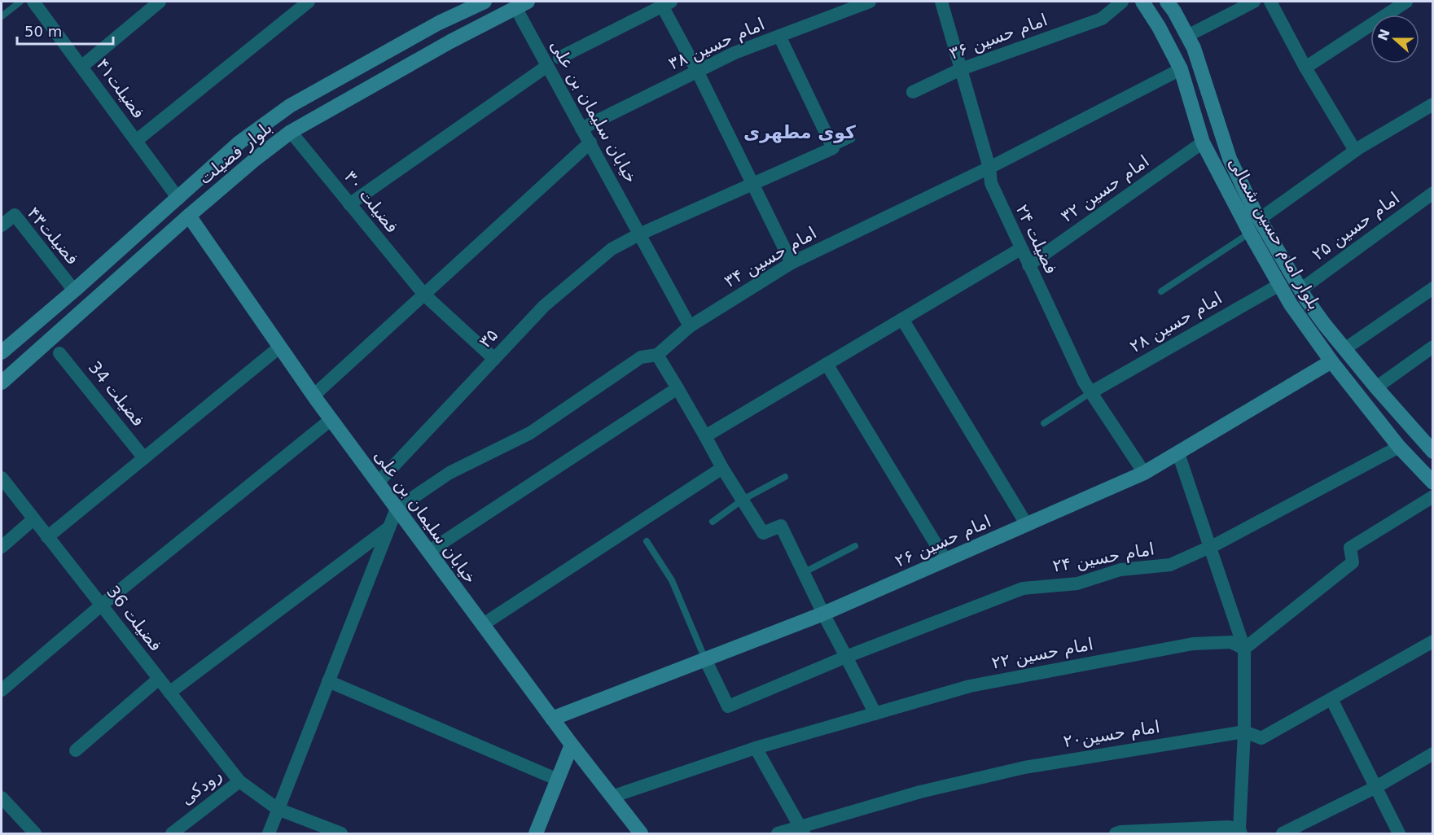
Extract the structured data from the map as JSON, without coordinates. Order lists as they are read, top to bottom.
{
  "streets": {
    "street": [
      "امام حسین ۳۶",
      "امام حسین ۳۸",
      "فضیلت۴۱",
      "خیابان سلیمان بن علی",
      "بلوار فضیلت",
      "امام حسین ۳۲",
      "فضیلت ۳۰",
      "امام حسین ۲۵",
      "بلوار امام حسین شمالی",
      "فضیلت۴۳",
      "فضیلت ۲۴",
      "امام حسین ۳۴",
      "امام حسین ۲۸",
      "۳۵",
      "فضیلت 34",
      "امام حسین ۲۶",
      "امام حسین ۲۴",
      "فضیلت 36",
      "امام حسین ۲۲",
      "امام حسین۲۰",
      "رودکی"
    ]
  },
  "crossings": [
    ["امام حسین ۳۶", "فضیلت ۲۴"],
    ["امام حسین ۳۸", "خیابان سلیمان بن علی"],
    ["فضیلت۴۱", "بلوار فضیلت"],
    ["خیابان سلیمان بن علی", "بلوار فضیلت"],
    ["خیابان سلیمان بن علی", "امام حسین ۳۴"],
    ["خیابان سلیمان بن علی", "۳۵"],
    ["خیابان سلیمان بن علی", "امام حسین ۲۶"],
    ["خیابان سلیمان بن علی", "امام حسین ۲۲"],
    ["بلوار فضیلت", "فضیلت ۳۰"],
    ["بلوار فضیلت", "فضیلت۴۳"],
    ["امام حسین ۳۲", "بلوار امام حسین شمالی"],
    ["امام حسین ۳۲", "فضیلت ۲۴"],
    ["فضیلت ۳۰", "۳۵"],
    ["امام حسین ۲۵", "بلوار امام حسین شمالی"],
    ["بلوار امام حسین شمالی", "امام حسین ۳۴"],
    ["بلوار امام حسین شمالی", "امام حسین ۲۸"],
    ["بلوار امام حسین شمالی", "امام حسین ۲۶"],
    ["بلوار امام حسین شمالی", "امام حسین ۲۴"],
    ["فضیلت ۲۴", "امام حسین ۳۴"],
    ["فضیلت ۲۴", "امام حسین ۲۸"],
    ["فضیلت ۲۴", "امام حسین ۲۶"],
    ["امام حسین ۲۶", "امام حسین ۲۴"],
    ["فضیلت 36", "رودکی"]
  ],
  "districts": ["کوی مطهری"],
  "scale_bar": "50 m",
  "north": "left"
}
